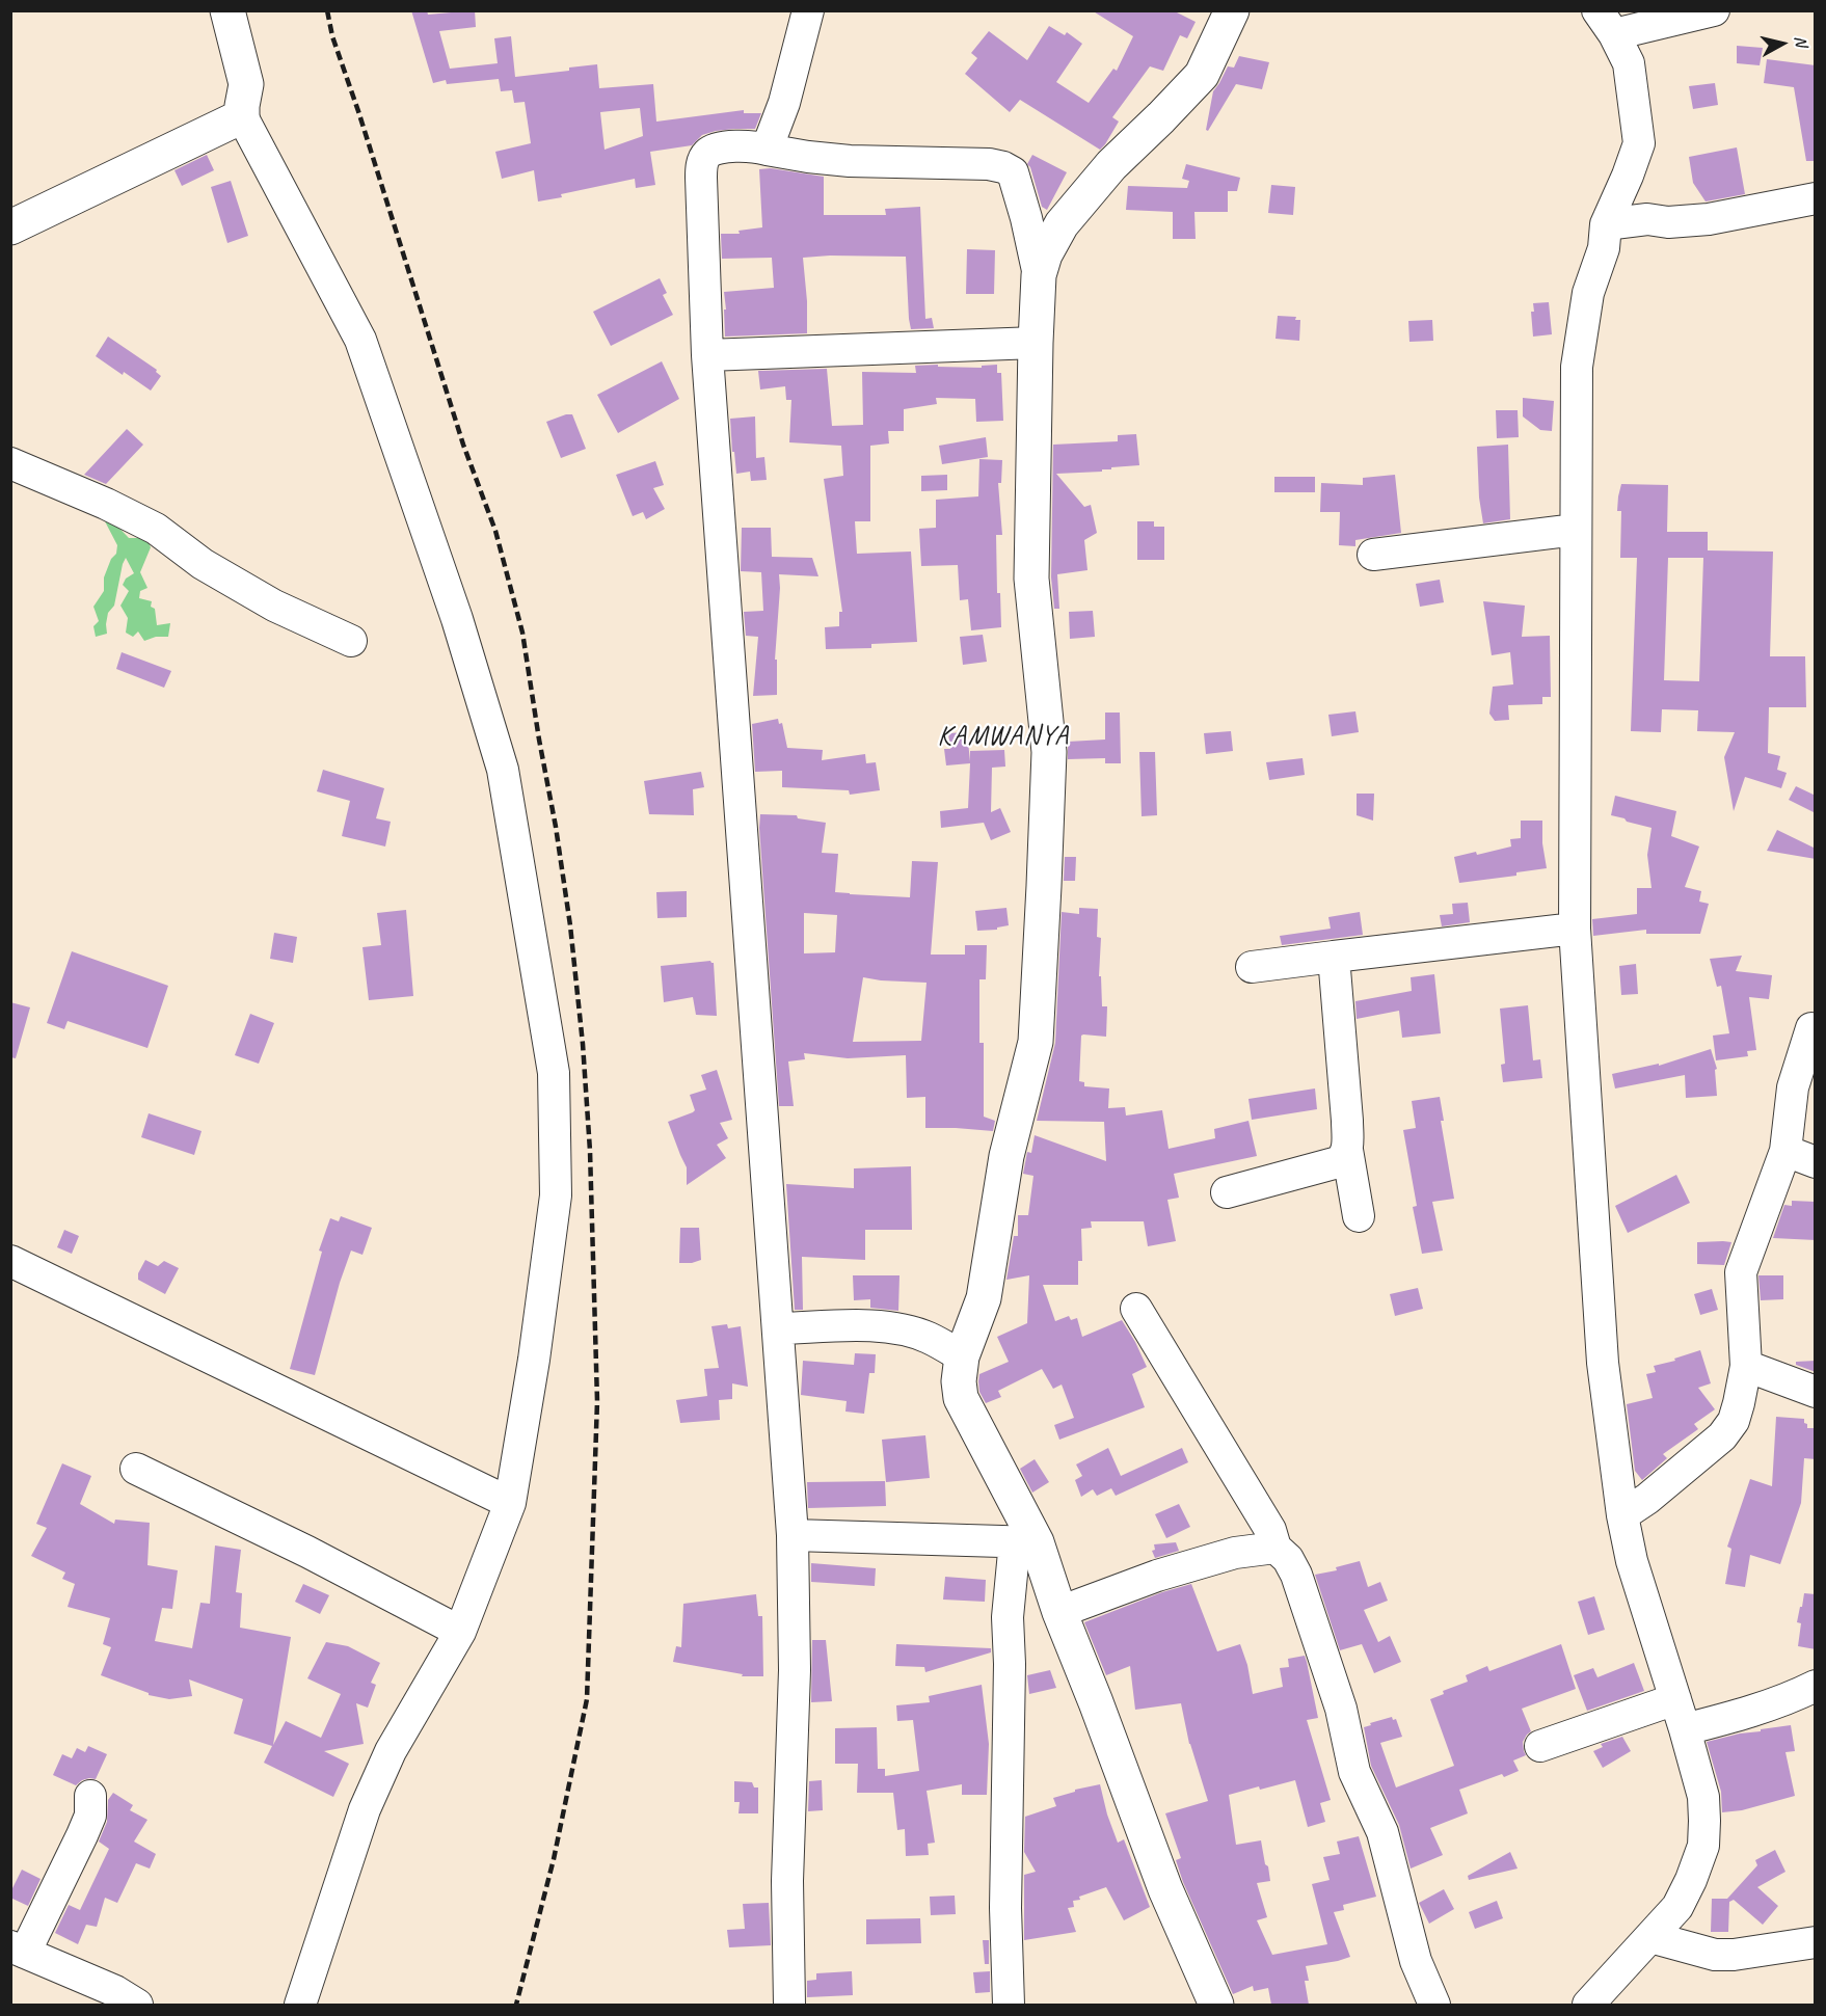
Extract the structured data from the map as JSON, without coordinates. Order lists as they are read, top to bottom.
{
  "districts": ["KAMWANYA"],
  "north": "right"
}
